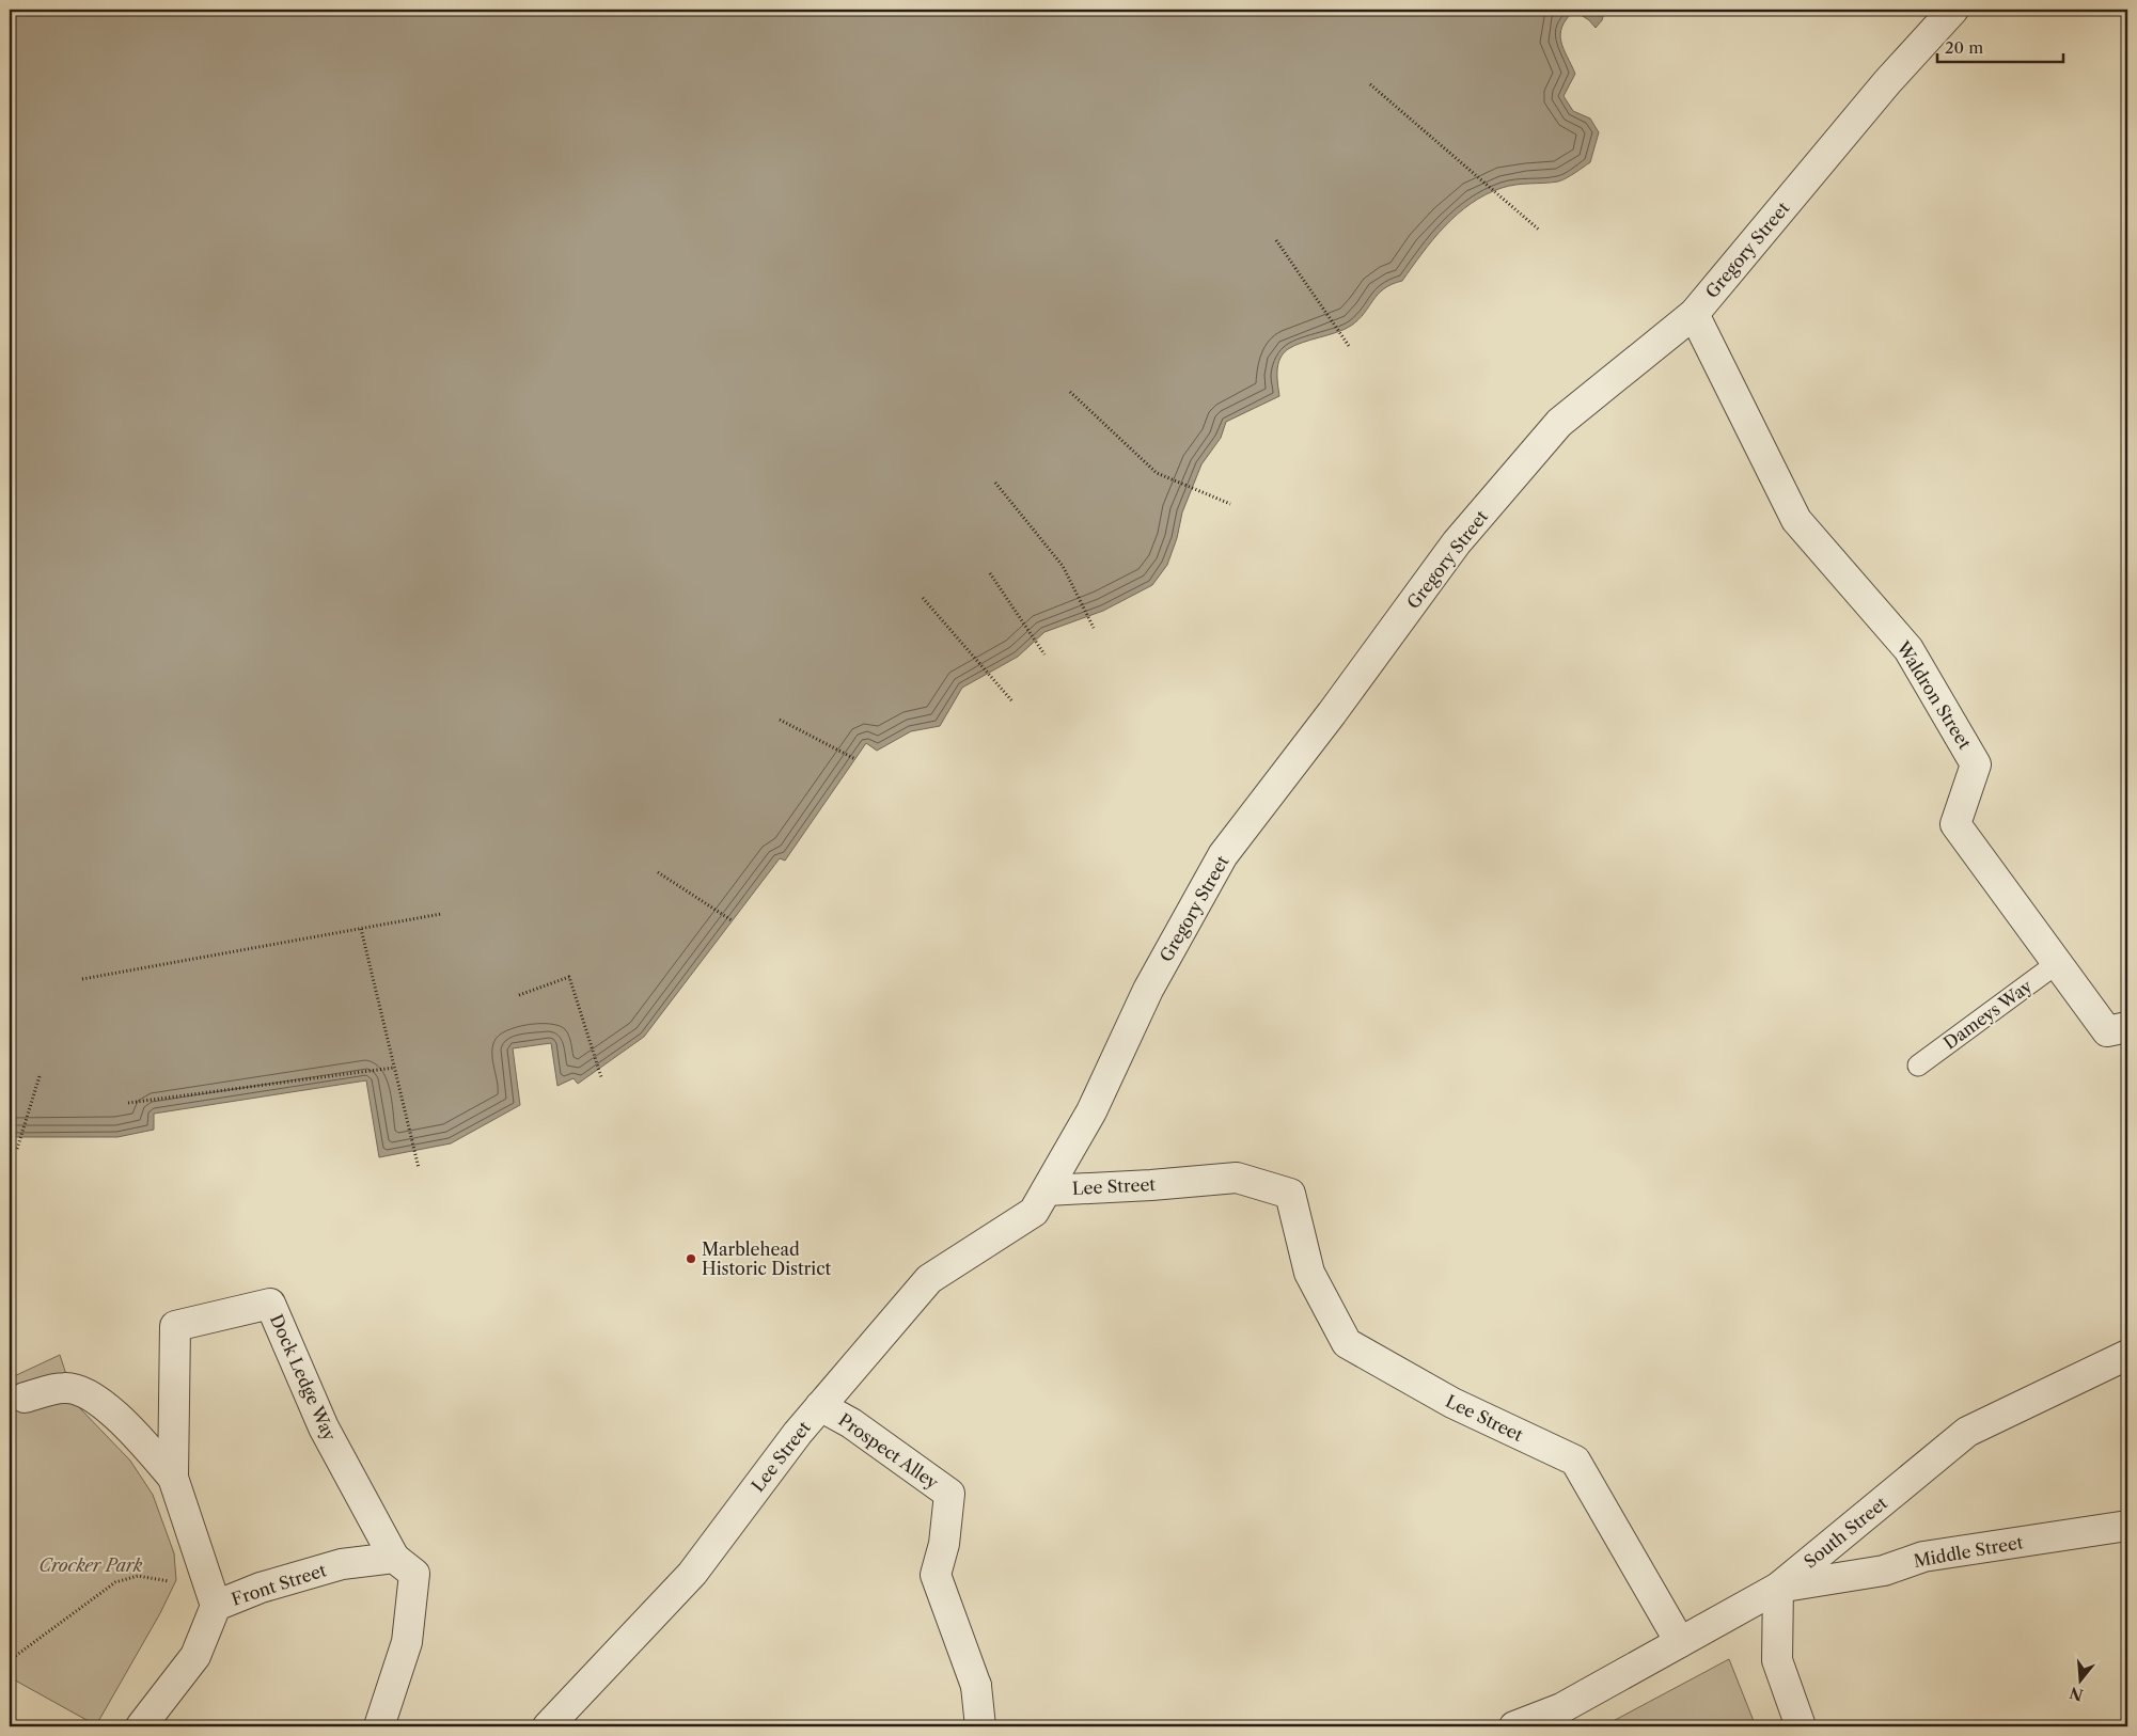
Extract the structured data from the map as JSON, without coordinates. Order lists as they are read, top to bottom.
{
  "streets": {
    "street": [
      "Gregory Street",
      "Waldron Street",
      "Lee Street",
      "Dock Ledge Way",
      "Prospect Alley",
      "South Street",
      "Middle Street",
      "Front Street"
    ],
    "lane": ["Dameys Way"]
  },
  "crossings": [
    ["Gregory Street", "Waldron Street"],
    ["Gregory Street", "Lee Street"],
    ["Waldron Street", "Dameys Way"],
    ["Lee Street", "Prospect Alley"],
    ["Lee Street", "South Street"],
    ["Dock Ledge Way", "Front Street"],
    ["South Street", "Middle Street"]
  ],
  "parks": ["Crocker Park"],
  "places": ["Marblehead Historic District"],
  "scale_bar": "20 m",
  "north": "bottom"
}
